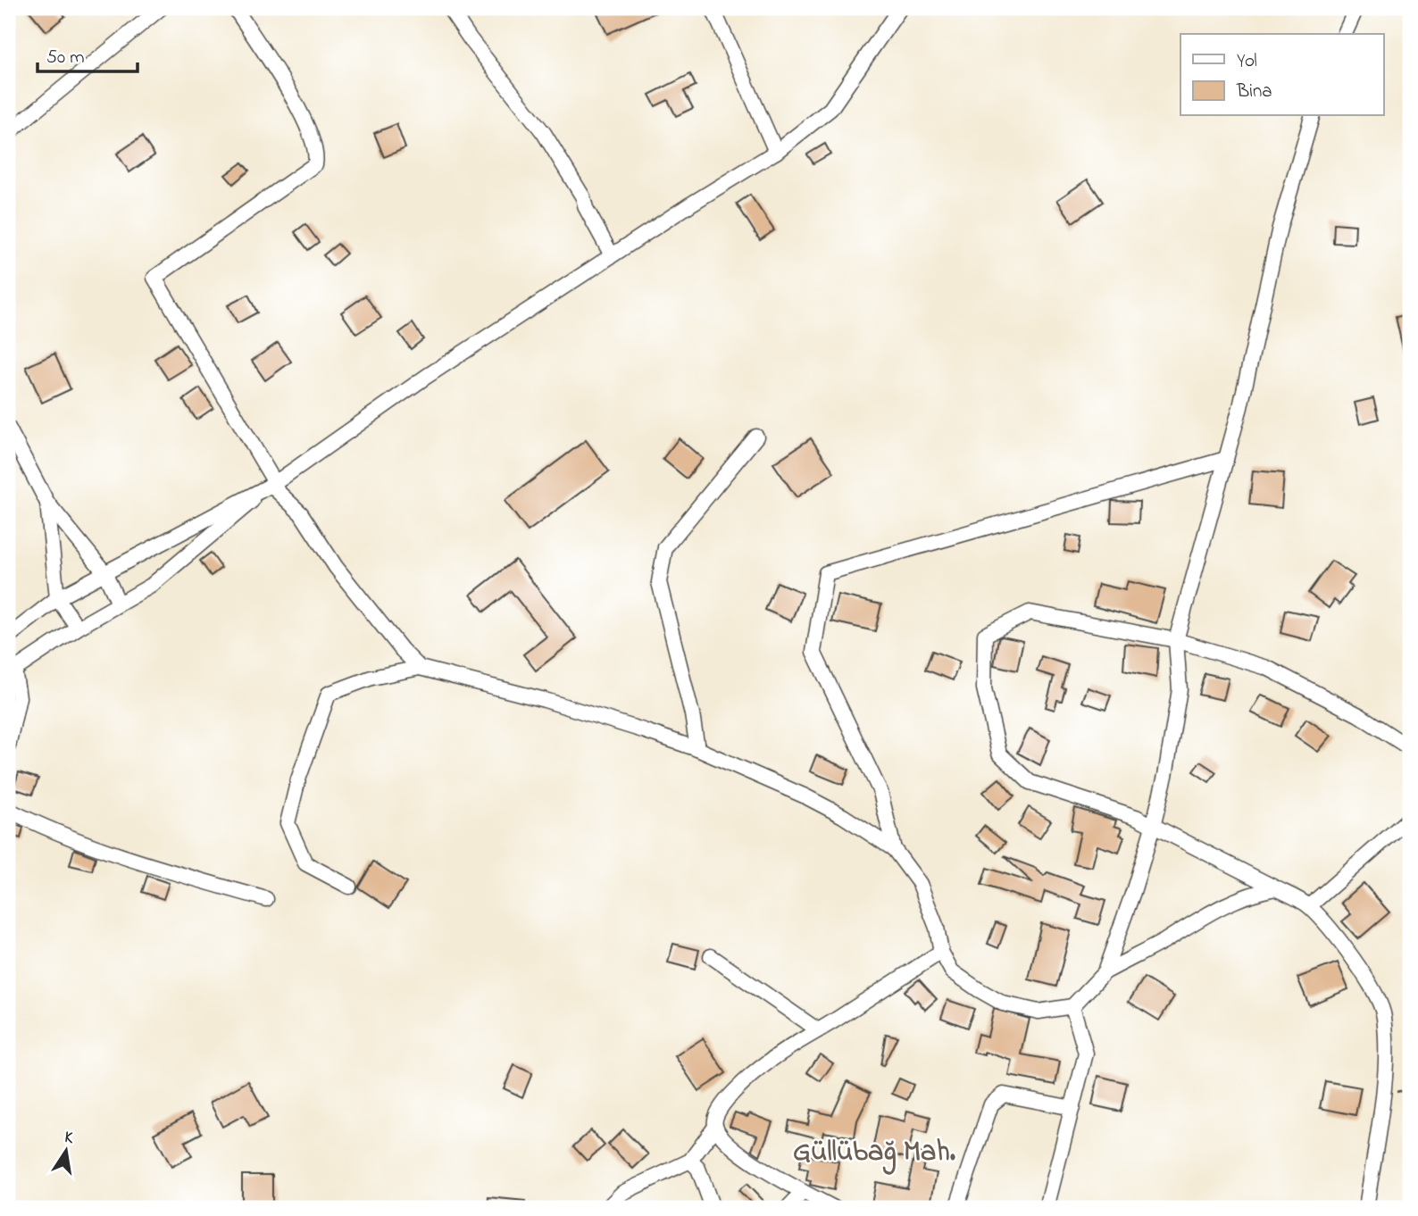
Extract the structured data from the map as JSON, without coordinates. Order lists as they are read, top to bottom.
{
  "districts": ["Güllübağ Mah."],
  "legend": ["Yol", "Bina"],
  "scale_bar": "50 m",
  "north": "top"
}
